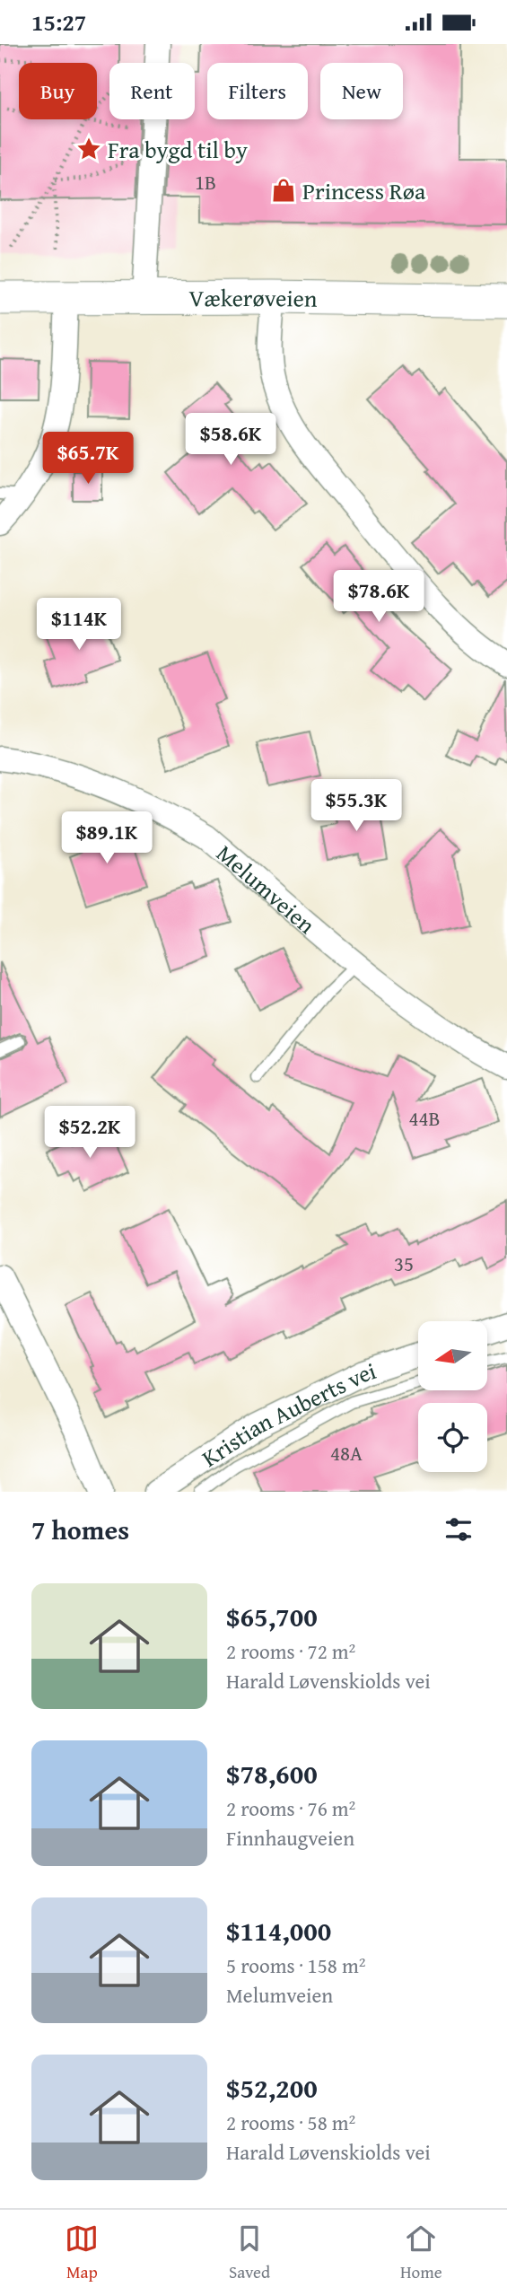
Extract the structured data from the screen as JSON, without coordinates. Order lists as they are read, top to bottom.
{
  "streets": {
    "main road": ["Vækerøveien"],
    "street": ["Melumveien", "Kristian Auberts vei"]
  },
  "places": {
    "place": ["Fra bygd til by"],
    "shop": ["Princess Røa"]
  },
  "house_numbers": [
    "1B",
    "44B",
    "35",
    "48A"
  ],
  "north": "left",
  "page": {
    "status": "15:27",
    "chip": [
      "Buy",
      "Rent",
      "Filters",
      "New"
    ],
    "price": [
      "$58.6K",
      "$65.7K",
      "$78.6K",
      "$114K",
      "$55.3K",
      "$89.1K",
      "$52.2K"
    ],
    "heading": "7 homes",
    "list": [
      {
        "name": "$65,700",
        "note": "2 rooms · 72 m² · Harald Løvenskiolds vei"
      },
      {
        "name": "$78,600",
        "note": "2 rooms · 76 m² · Finnhaugveien"
      },
      {
        "name": "$114,000",
        "note": "5 rooms · 158 m² · Melumveien"
      },
      {
        "name": "$52,200",
        "note": "2 rooms · 58 m² · Harald Løvenskiolds vei"
      }
    ],
    "tabs": ["Map", "Saved", "Home"]
  }
}
